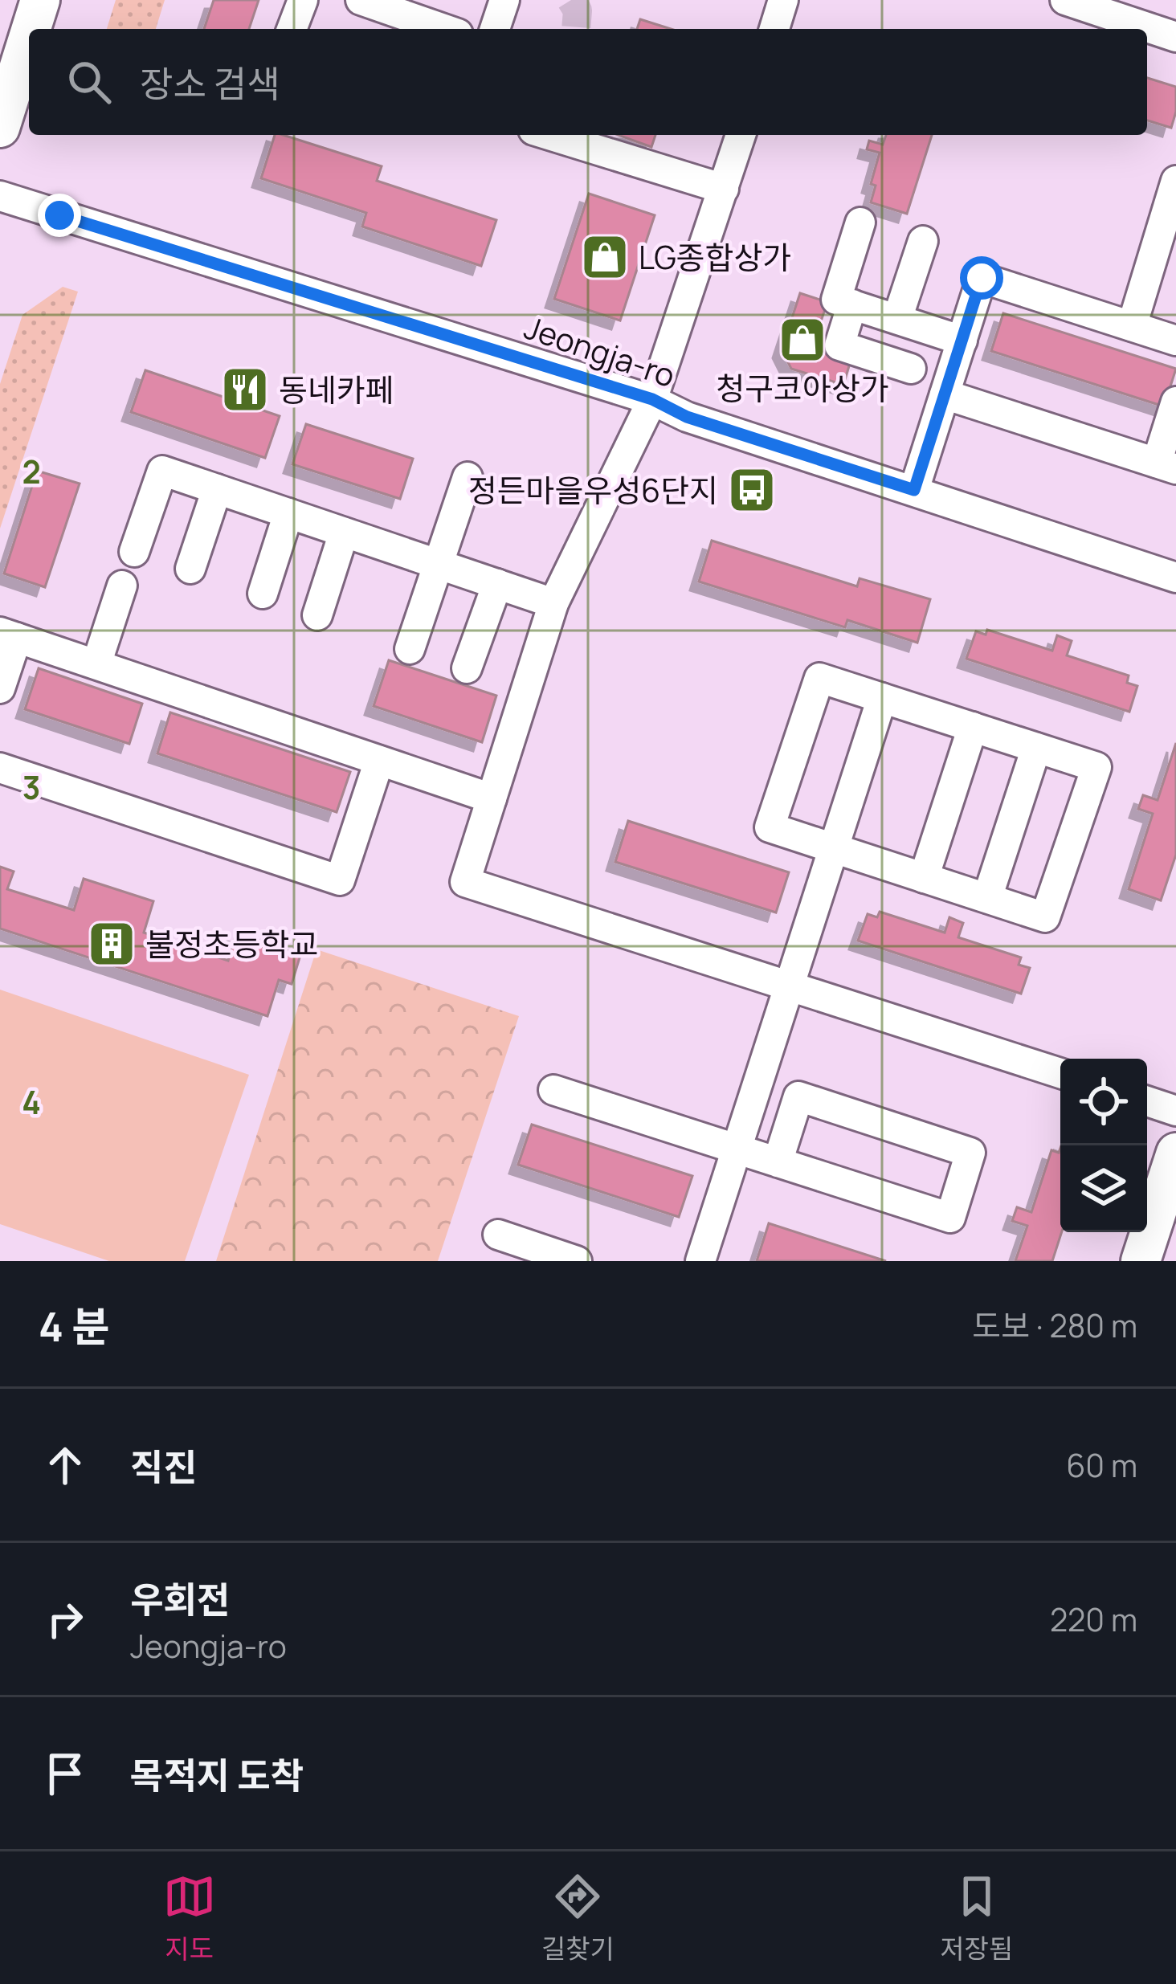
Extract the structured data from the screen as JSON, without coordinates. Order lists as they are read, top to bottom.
{
  "streets": {
    "street": ["Jeongja-ro"]
  },
  "places": {
    "shop": ["LG종합상가", "청구코아상가"],
    "restaurant": ["동네카페"],
    "bus stop": ["정든마을우성6단지"],
    "building": ["불정초등학교"]
  },
  "page": {
    "search": "장소 검색",
    "heading": ["4 분", "도보 · 280 m"],
    "list": [
      ["직진", "60 m"],
      ["우회전", "Jeongja-ro", "220 m"],
      "목적지 도착"
    ],
    "nav": ["지도", "길찾기", "저장됨"]
  },
  "grid": {
    "rows": ["2", "3", "4"]
  }
}
